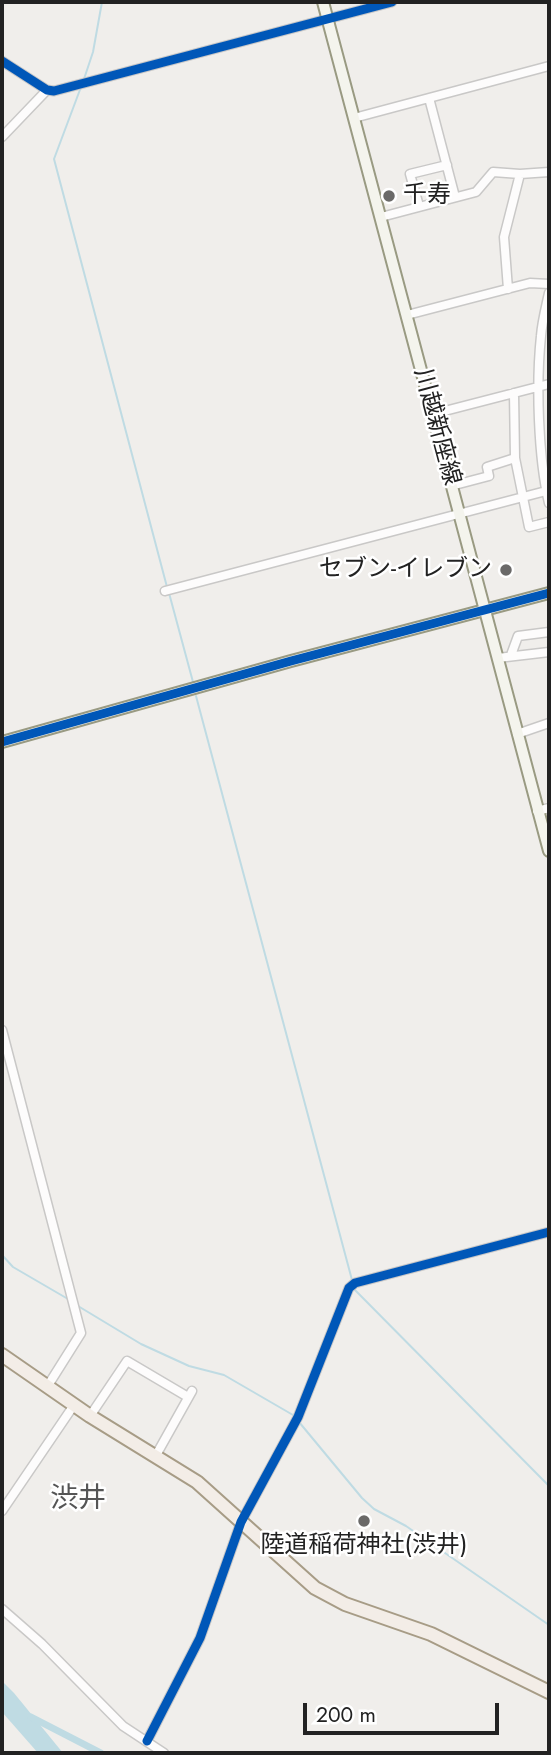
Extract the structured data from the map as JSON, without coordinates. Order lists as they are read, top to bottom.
{
  "streets": {
    "main road": ["川越新座線"]
  },
  "districts": ["渋井"],
  "places": ["千寿", "セブン-イレブン", "陸道稲荷神社(渋井)"],
  "scale_bar": "200 m"
}
